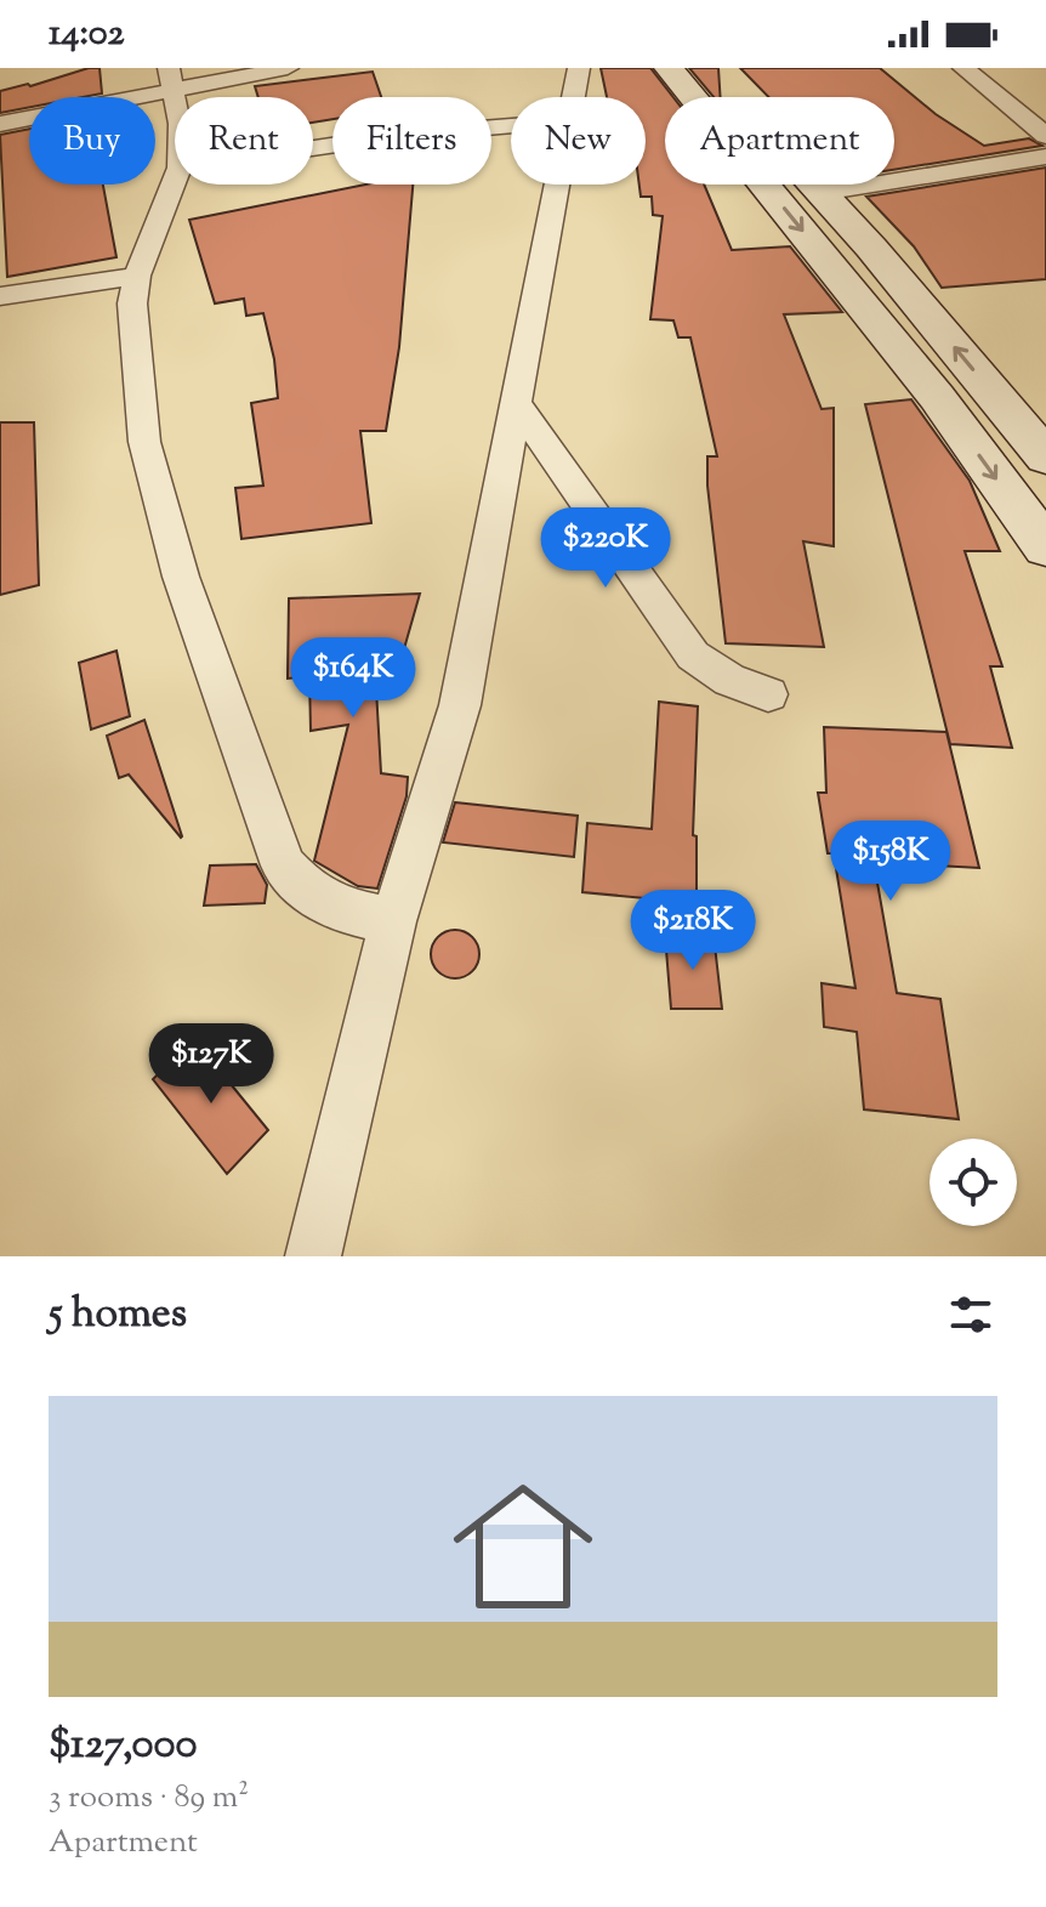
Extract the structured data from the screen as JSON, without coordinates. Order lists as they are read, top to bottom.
{
  "page": {
    "status": "14:02",
    "chip": [
      "Buy",
      "Rent",
      "Filters",
      "New",
      "Apartment"
    ],
    "price": [
      "$220K",
      "$164K",
      "$158K",
      "$218K",
      "$127K"
    ],
    "heading": "5 homes",
    "list": [
      {
        "name": "$127,000",
        "note": "3 rooms · 89 m² · Apartment"
      }
    ]
  }
}
